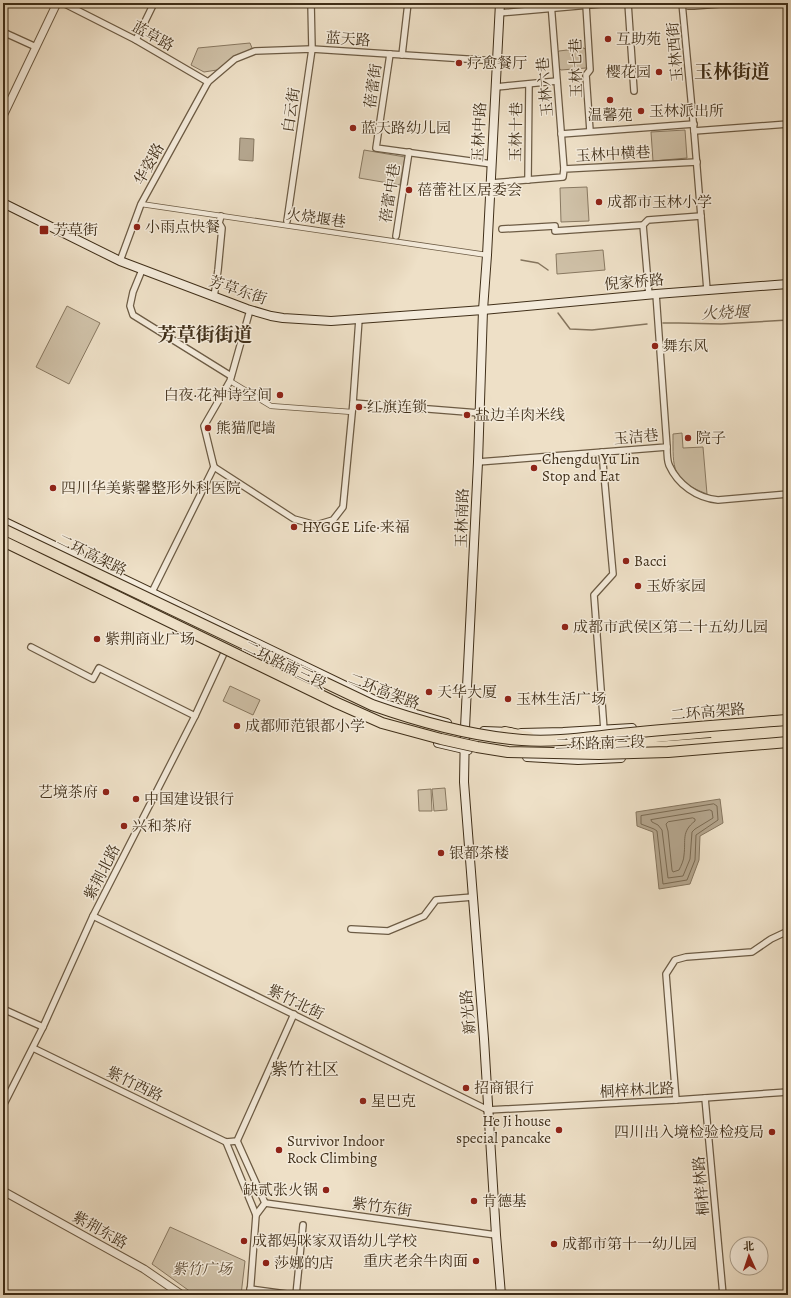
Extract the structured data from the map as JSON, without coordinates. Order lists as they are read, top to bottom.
{
  "streets": {
    "highway": ["二环高架路"],
    "main road": [
      "玉林中路",
      "倪家桥路",
      "芳草东街",
      "玉林南路",
      "二环路南三段",
      "新光路"
    ],
    "street": [
      "蓝草路",
      "蓝天路",
      "玉林西街",
      "玉林七巷",
      "蓓蕾街",
      "玉林六巷",
      "白云街",
      "玉林十巷",
      "玉林中横巷",
      "华姿路",
      "蓓蕾中巷",
      "火烧堰巷",
      "玉洁巷",
      "紫荆北路",
      "紫竹北街",
      "紫竹西路",
      "桐梓林北路",
      "桐梓林路",
      "紫竹东街",
      "紫荆东路"
    ]
  },
  "crossings": [
    ["蓝草路", "蓝天路"],
    ["蓝草路", "华姿路"],
    ["蓝天路", "蓓蕾街"],
    ["蓝天路", "白云街"],
    ["蓝天路", "玉林中路"],
    ["蓝天路", "华姿路"],
    ["玉林西街", "玉林中横巷"],
    ["玉林西街", "倪家桥路"],
    ["蓓蕾街", "玉林中路"],
    ["蓓蕾街", "蓓蕾中巷"],
    ["玉林六巷", "玉林中横巷"],
    ["玉林中路", "玉林中横巷"],
    ["玉林中路", "火烧堰巷"],
    ["玉林中路", "倪家桥路"],
    ["玉林中路", "芳草东街"],
    ["玉林中路", "玉林南路"],
    ["玉林十巷", "玉林中横巷"],
    ["华姿路", "火烧堰巷"],
    ["华姿路", "芳草东街"],
    ["倪家桥路", "芳草东街"],
    ["倪家桥路", "玉洁巷"],
    ["倪家桥路", "玉林南路"],
    ["芳草东街", "玉林南路"],
    ["玉洁巷", "玉林南路"],
    ["玉林南路", "二环路南三段"],
    ["玉林南路", "新光路"],
    ["二环高架路", "二环路南三段"],
    ["二环路南三段", "紫荆北路"],
    ["二环路南三段", "新光路"],
    ["紫荆北路", "紫竹北街"],
    ["紫荆北路", "紫竹西路"],
    ["紫竹北街", "新光路"],
    ["紫竹北街", "桐梓林北路"],
    ["新光路", "桐梓林北路"],
    ["新光路", "紫竹东街"],
    ["桐梓林北路", "桐梓林路"]
  ],
  "districts": ["玉林街道", "芳草街街道", "紫竹社区"],
  "water": ["火烧堰"],
  "parks": ["紫竹广场"],
  "places": {
    "other": [
      "互助苑",
      "疗愈餐厅",
      "樱花园",
      "温馨苑",
      "玉林派出所",
      "蓝天路幼儿园",
      "蓓蕾社区居委会",
      "成都市玉林小学",
      "小雨点快餐",
      "舞东风",
      "白夜·花神诗空间",
      "红旗连锁",
      "盐边羊肉米线",
      "熊猫爬墙",
      "院子",
      "Chengdu Yu Lin Stop and Eat",
      "四川华美紫馨整形外科医院",
      "HYGGE Life·来福",
      "Bacci",
      "玉娇家园",
      "成都市武侯区第二十五幼儿园",
      "紫荆商业广场",
      "天华大厦",
      "玉林生活广场",
      "成都师范银都小学",
      "艺境茶府",
      "中国建设银行",
      "兴和茶府",
      "银都茶楼",
      "招商银行",
      "星巴克",
      "He Ji house special pancake",
      "四川出入境检验检疫局",
      "Survivor Indoor Rock Climbing",
      "缺贰张火锅",
      "肯德基",
      "成都妈咪家双语幼儿学校",
      "成都市第十一幼儿园",
      "重庆老余牛肉面",
      "莎娜的店"
    ],
    "transit": ["芳草街"]
  },
  "north": "top"
}
